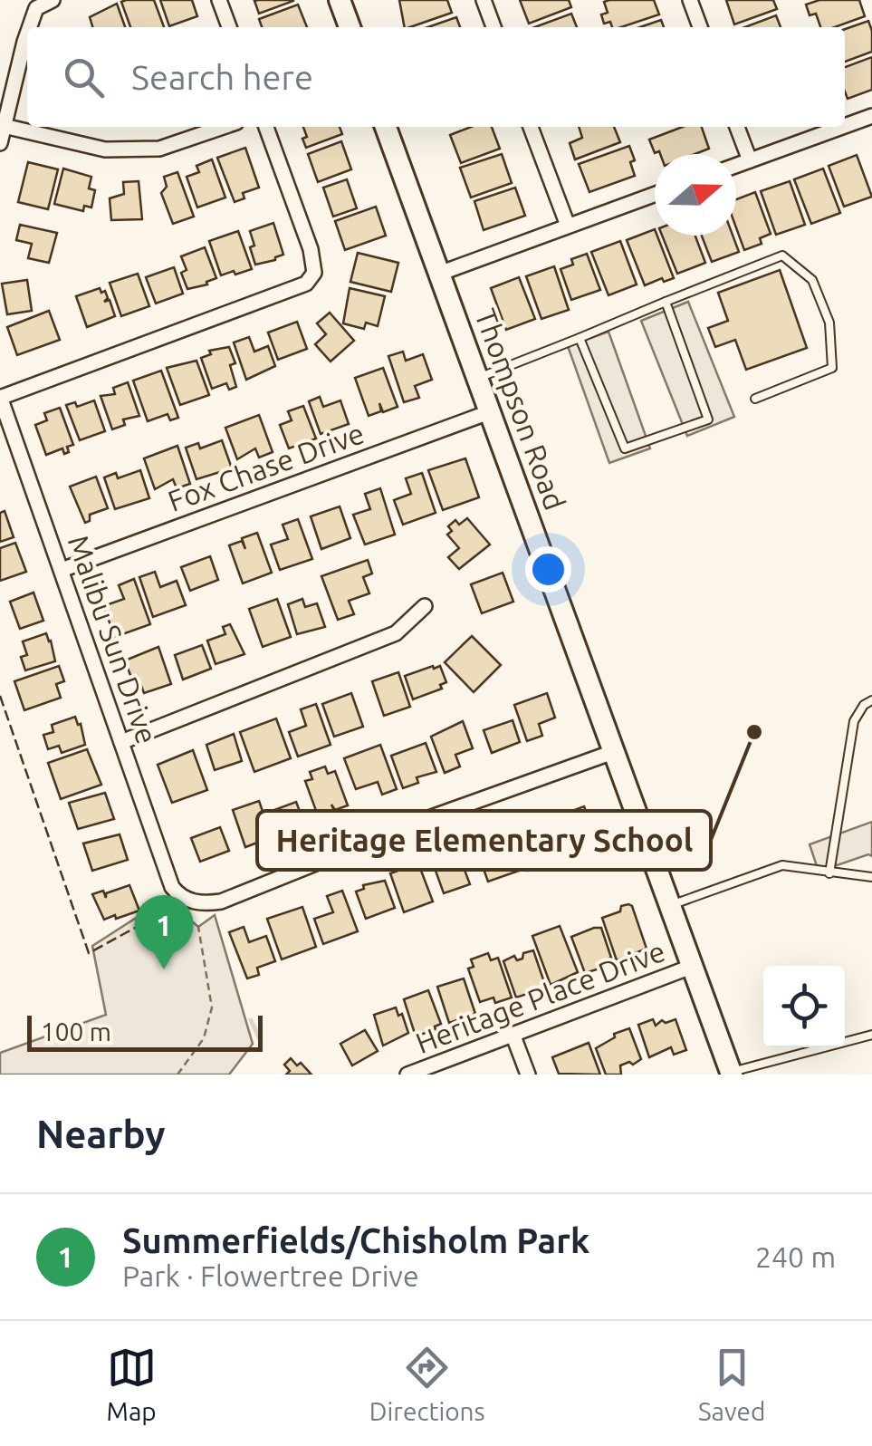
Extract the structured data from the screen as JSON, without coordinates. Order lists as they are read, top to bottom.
{
  "streets": {
    "street": [
      "Thompson Road",
      "Fox Chase Drive",
      "Malibu Sun Drive",
      "Heritage Place Drive"
    ]
  },
  "crossings": [
    ["Thompson Road", "Fox Chase Drive"],
    ["Thompson Road", "Malibu Sun Drive"],
    ["Thompson Road", "Heritage Place Drive"],
    ["Fox Chase Drive", "Malibu Sun Drive"]
  ],
  "places": ["Heritage Elementary School"],
  "scale_bar": "100 m",
  "north": "right",
  "page": {
    "search": "Search here",
    "pins": "1",
    "scale": "100 m",
    "heading": "Nearby",
    "list": [
      {
        "mark": "1",
        "name": "Summerfields/Chisholm Park",
        "note": "Park · Flowertree Drive",
        "value": "240 m"
      }
    ],
    "nav": ["Map", "Directions", "Saved"]
  }
}
